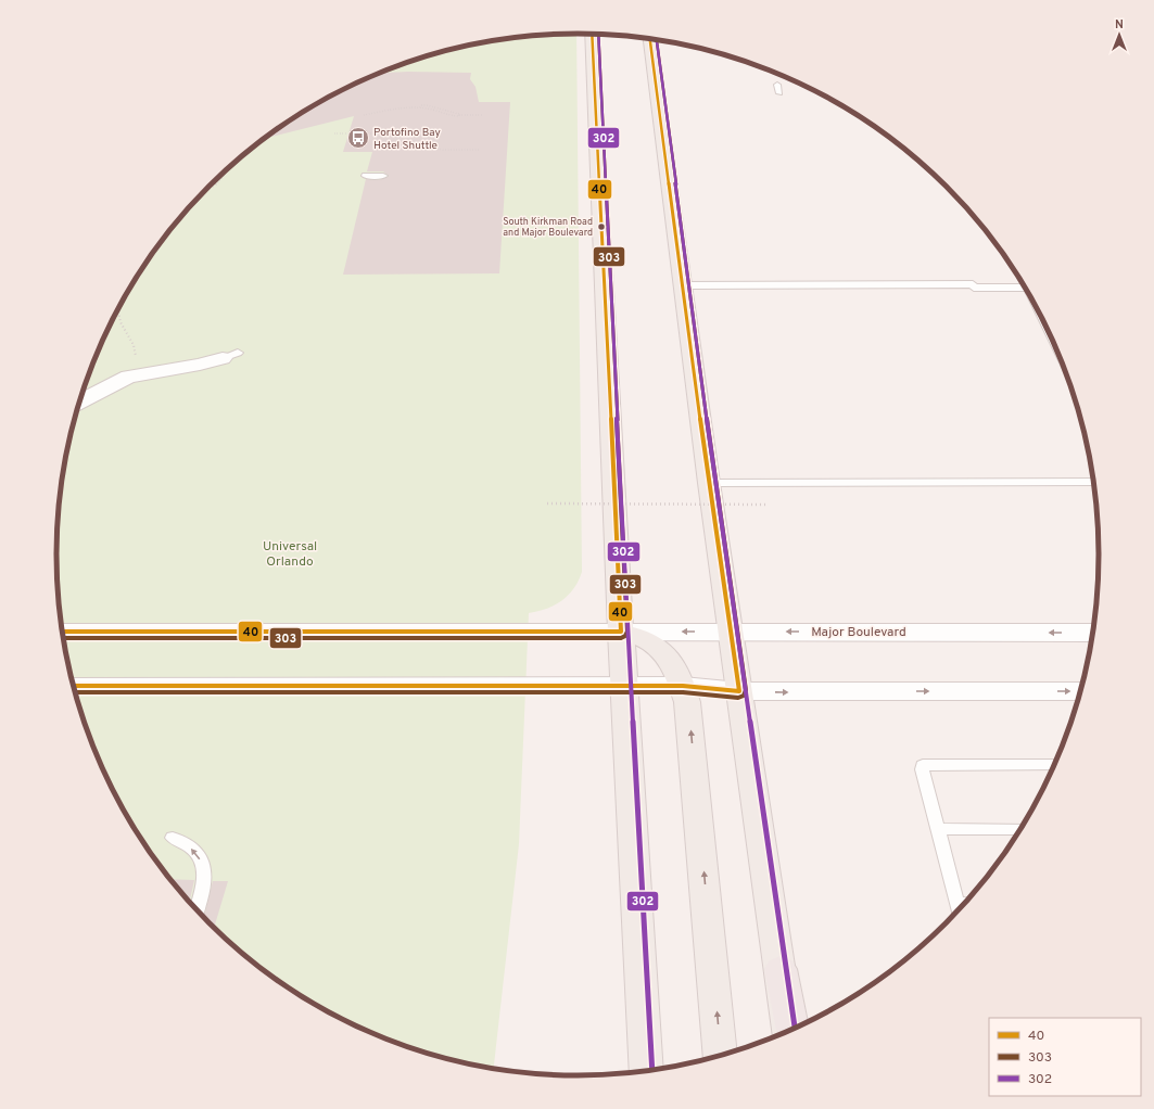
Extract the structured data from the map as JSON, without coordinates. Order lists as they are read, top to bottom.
{
  "streets": {
    "street": ["Major Boulevard"]
  },
  "parks": ["Universal Orlando"],
  "places": {
    "bus stop": ["Portofino Bay Hotel Shuttle"],
    "other": ["South Kirkman Road and Major Boulevard"]
  },
  "lines": ["transit line 40", "transit line 303", "transit line 302"],
  "legend": ["40", "303", "302"],
  "north": "top"
}
